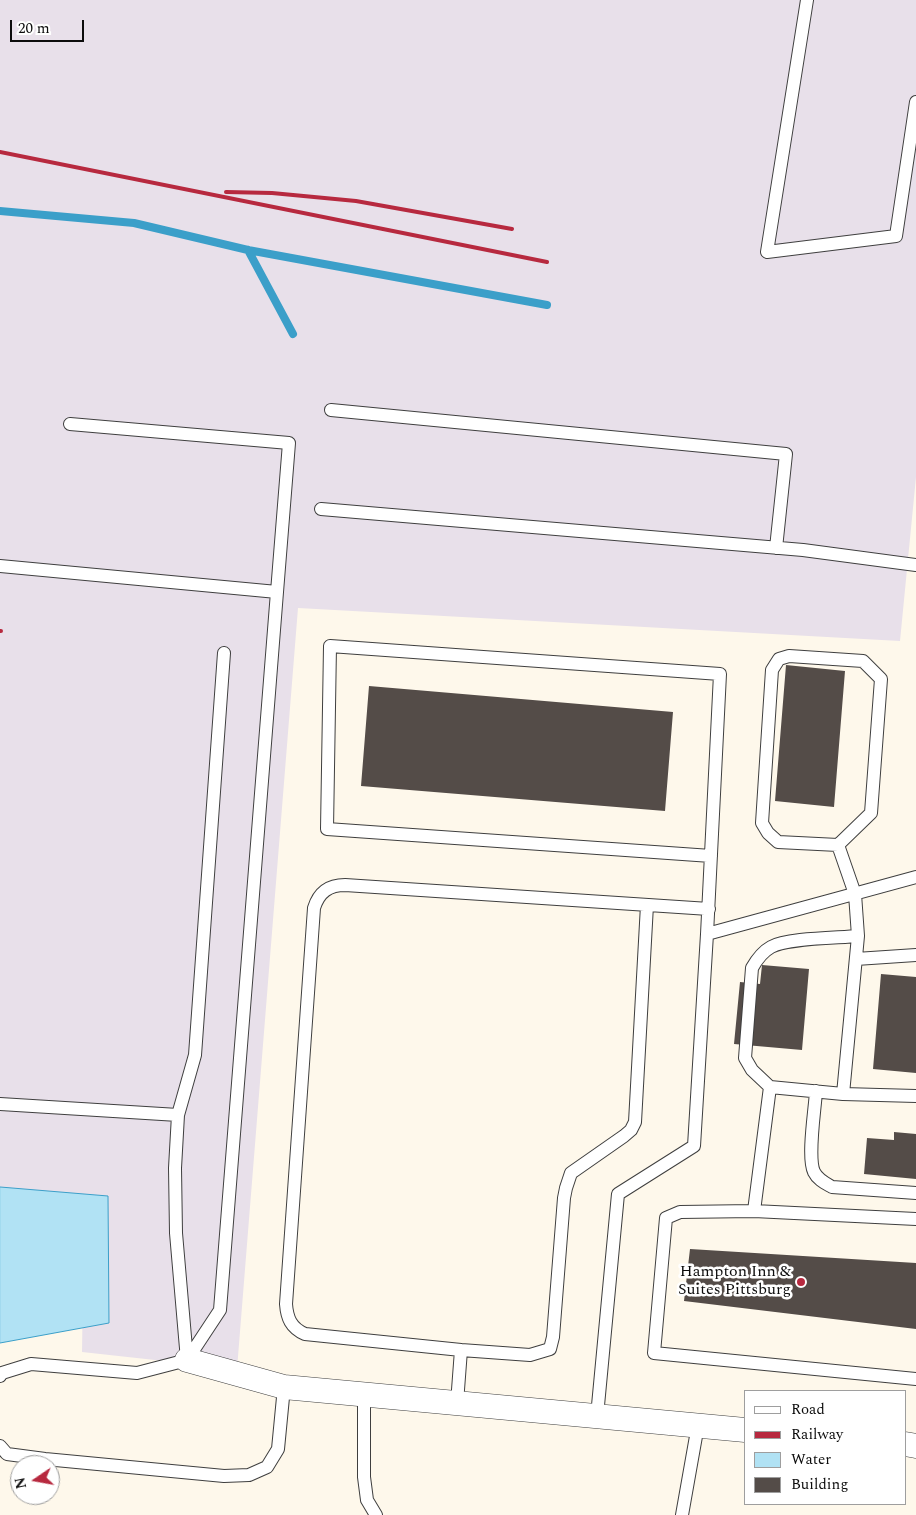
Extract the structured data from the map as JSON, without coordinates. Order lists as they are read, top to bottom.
{
  "places": ["Hampton Inn & Suites Pittsburg"],
  "legend": [
    "Road",
    "Railway",
    "Water",
    "Building"
  ],
  "scale_bar": "20 m",
  "north": "left"
}
